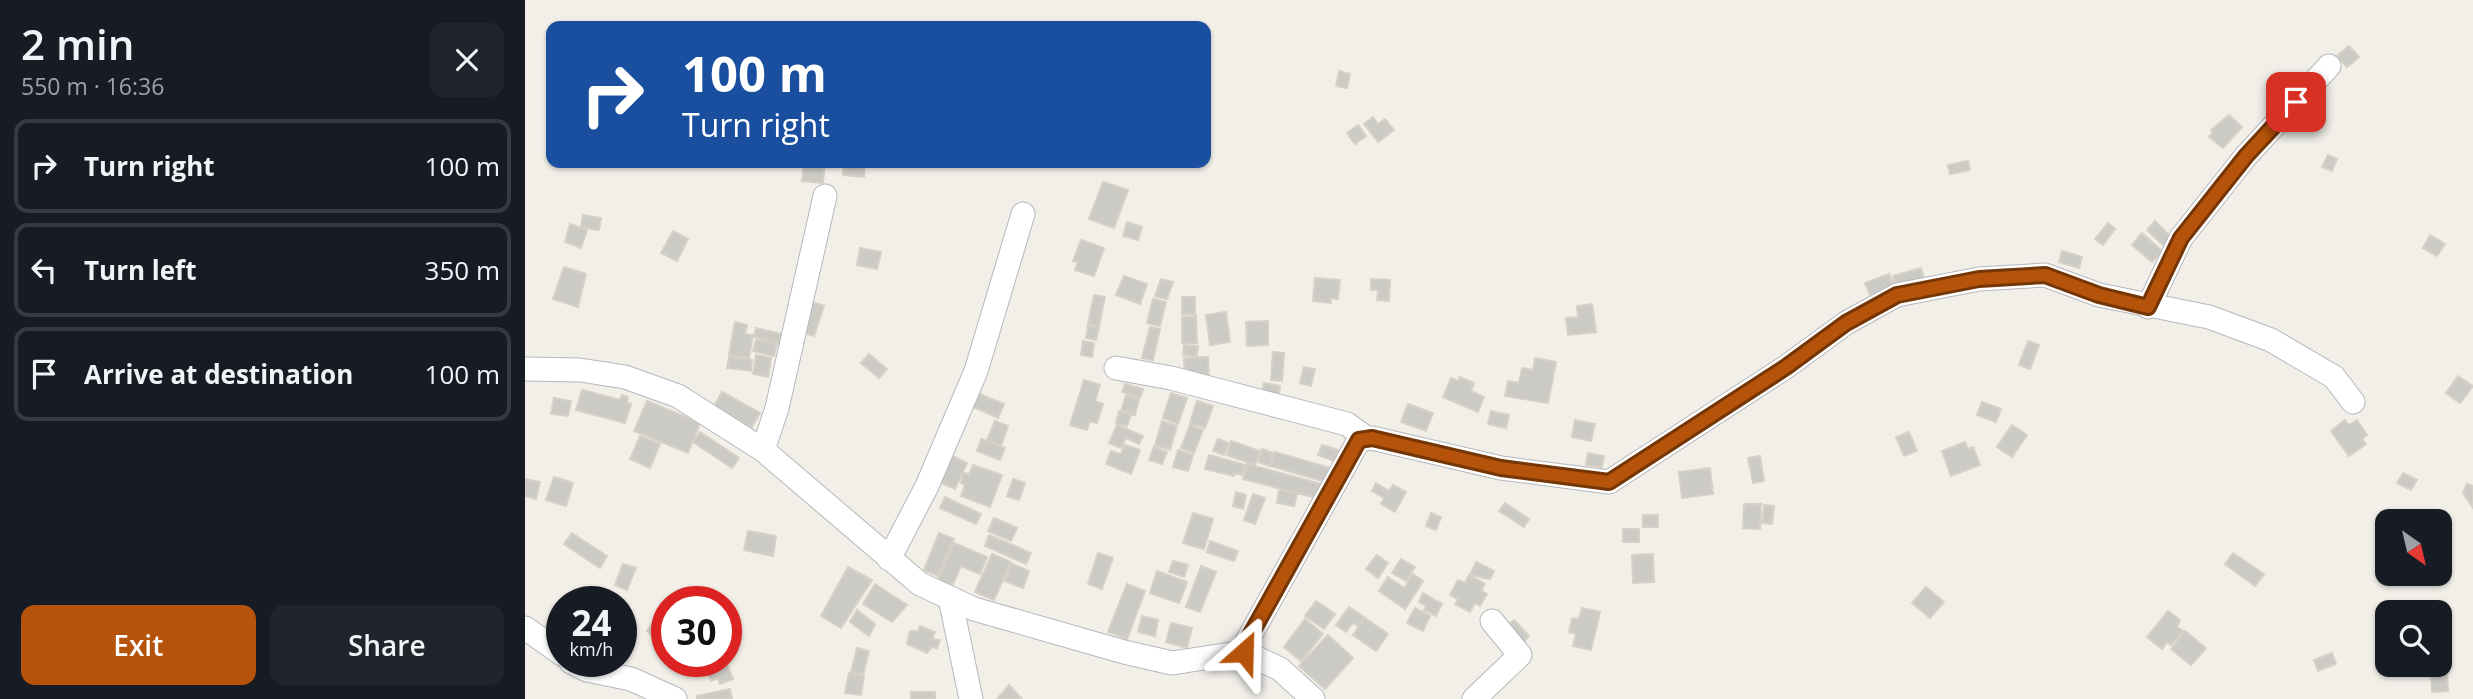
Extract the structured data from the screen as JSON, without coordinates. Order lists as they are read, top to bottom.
{
  "north": "bottom right",
  "page": {
    "heading": ["2 min", "550 m · 16:36"],
    "turn": ["100 m", "Turn right"],
    "list": [
      {
        "name": "Turn right",
        "value": "100 m"
      },
      {
        "name": "Turn left",
        "value": "350 m"
      },
      {
        "name": "Arrive at destination",
        "value": "100 m"
      }
    ],
    "speed": "24 km/h",
    "limit": "30",
    "buttons": ["Exit", "Share"]
  }
}
